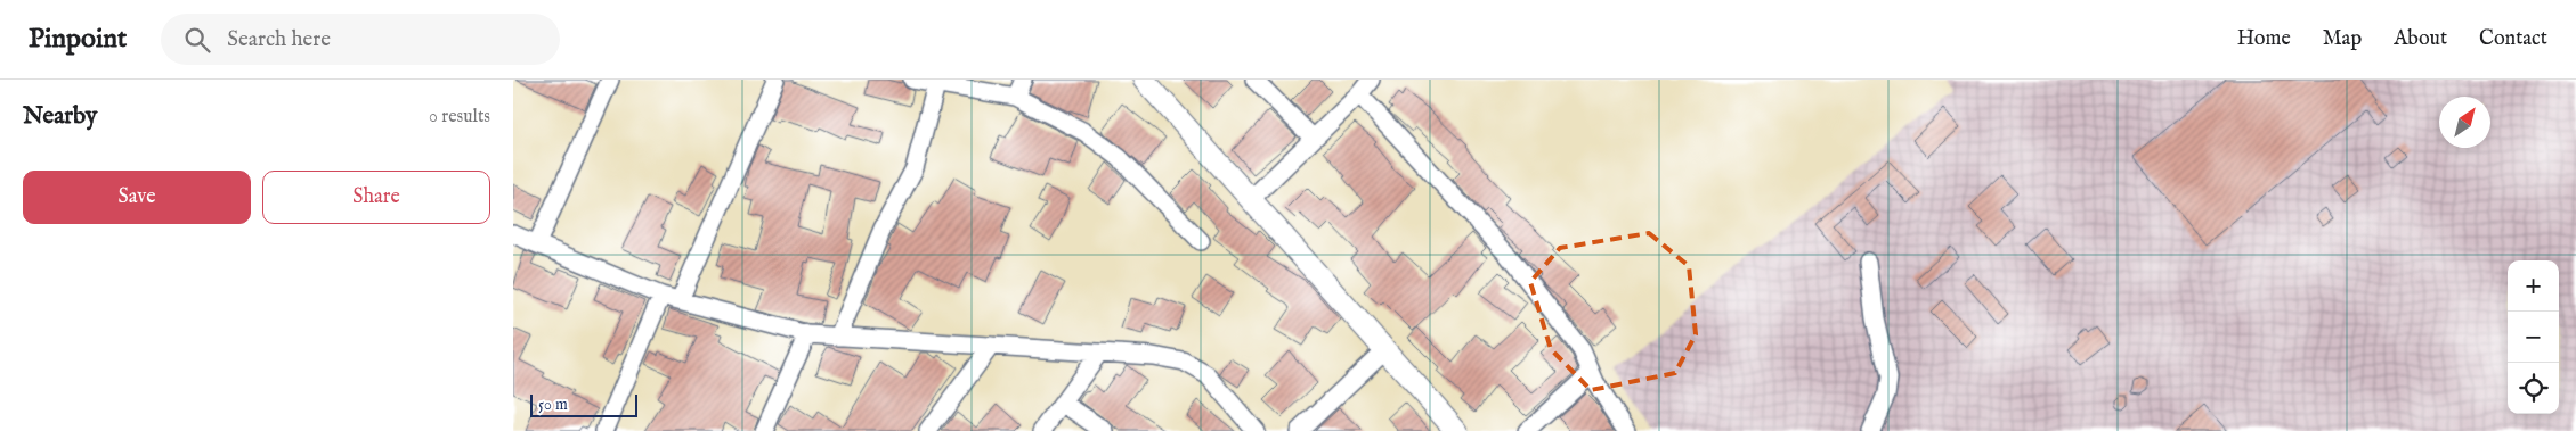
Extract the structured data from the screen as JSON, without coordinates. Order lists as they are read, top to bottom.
{
  "scale_bar": "50 m",
  "north": "top right",
  "page": {
    "header": "Pinpoint",
    "search": "Search here",
    "nav": [
      "Home",
      "Map",
      "About",
      "Contact"
    ],
    "heading": ["Nearby", "0 results"],
    "buttons": ["Save", "Share"],
    "map_buttons": ["+", "−"],
    "scale": "50 m"
  }
}
